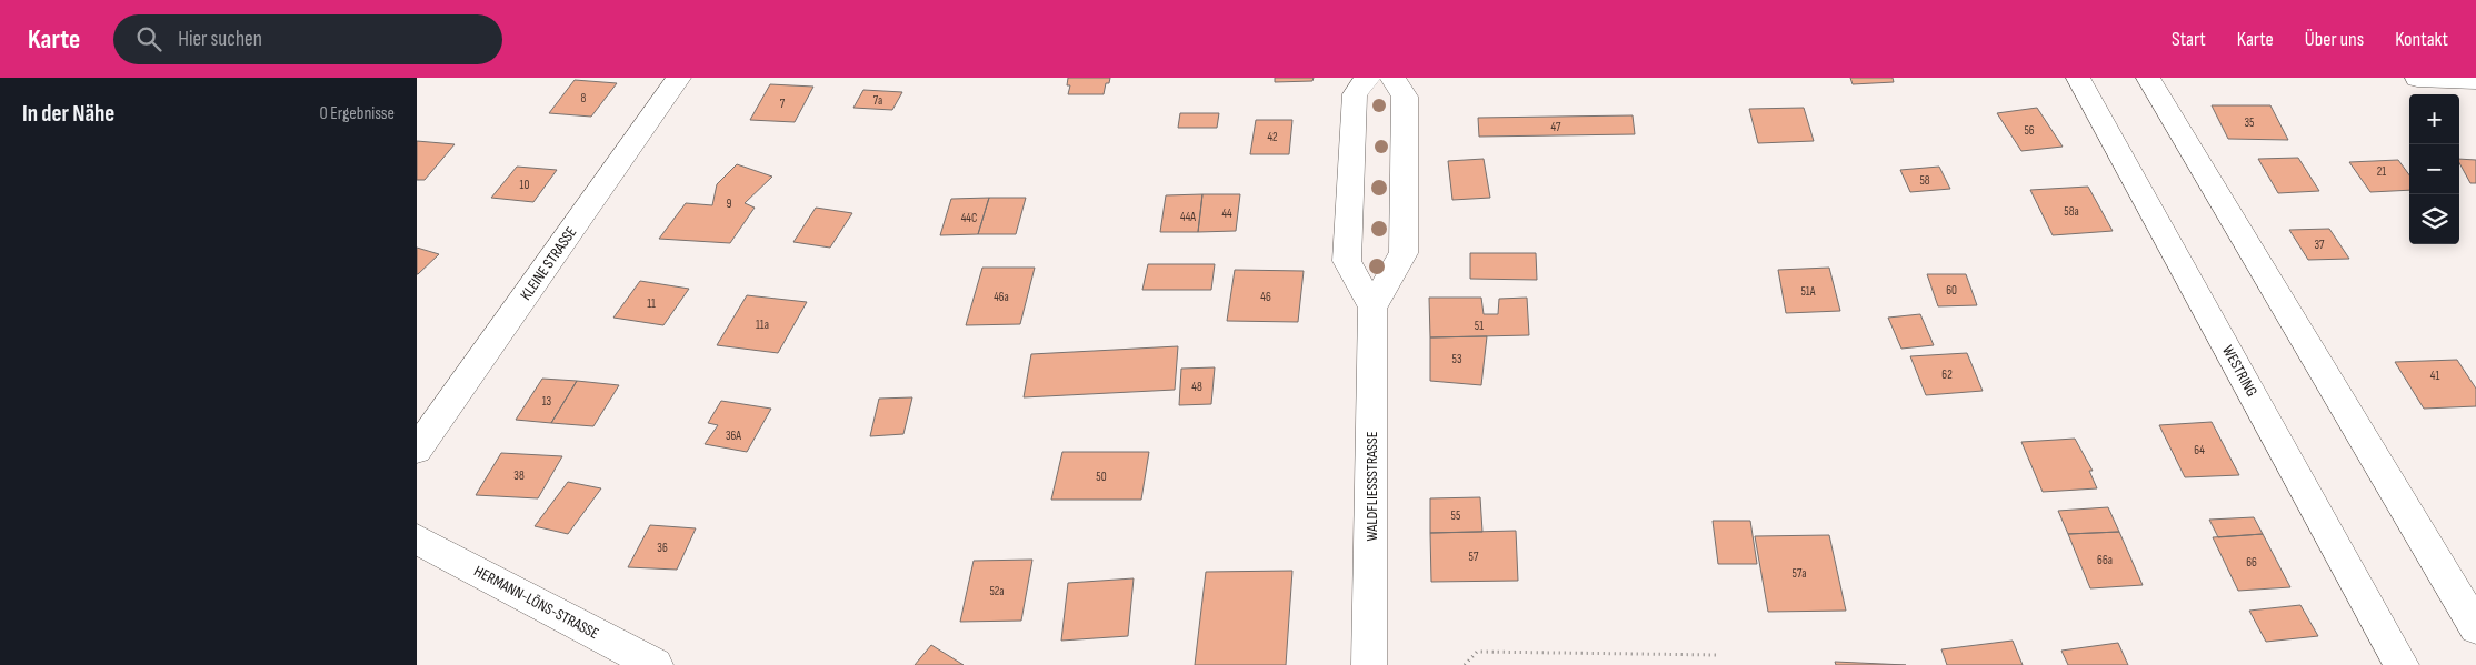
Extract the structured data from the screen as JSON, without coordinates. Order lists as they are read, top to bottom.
{
  "streets": {
    "street": [
      "KLEINE STRASSE",
      "WESTRING",
      "WALDFLIESSSTRASSE",
      "HERMANN-LÖNS-STRASSE"
    ]
  },
  "house_numbers": [
    "8",
    "7a",
    "7",
    "35",
    "47",
    "56",
    "42",
    "21",
    "58",
    "10",
    "9",
    "58a",
    "44",
    "44A",
    "44C",
    "37",
    "60",
    "51A",
    "46a",
    "46",
    "11",
    "11a",
    "51",
    "53",
    "62",
    "41",
    "48",
    "13",
    "36A",
    "64",
    "38",
    "50",
    "55",
    "36",
    "57",
    "66a",
    "66",
    "57a",
    "52a"
  ],
  "page": {
    "header": "Karte",
    "search": "Hier suchen",
    "nav": [
      "Start",
      "Karte",
      "Über uns",
      "Kontakt"
    ],
    "heading": ["In der Nähe", "0 Ergebnisse"],
    "map_buttons": ["+", "−"]
  }
}
